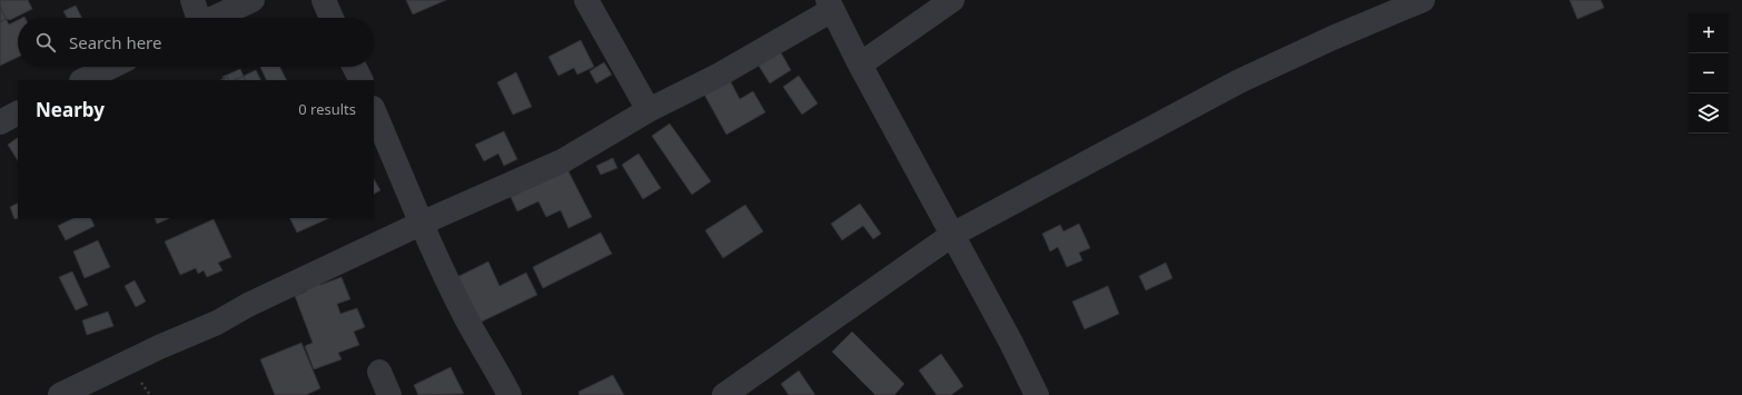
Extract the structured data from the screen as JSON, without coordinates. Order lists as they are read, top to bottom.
{
  "page": {
    "map_buttons": ["+", "−"],
    "search": "Search here",
    "heading": ["Nearby", "0 results"]
  }
}
